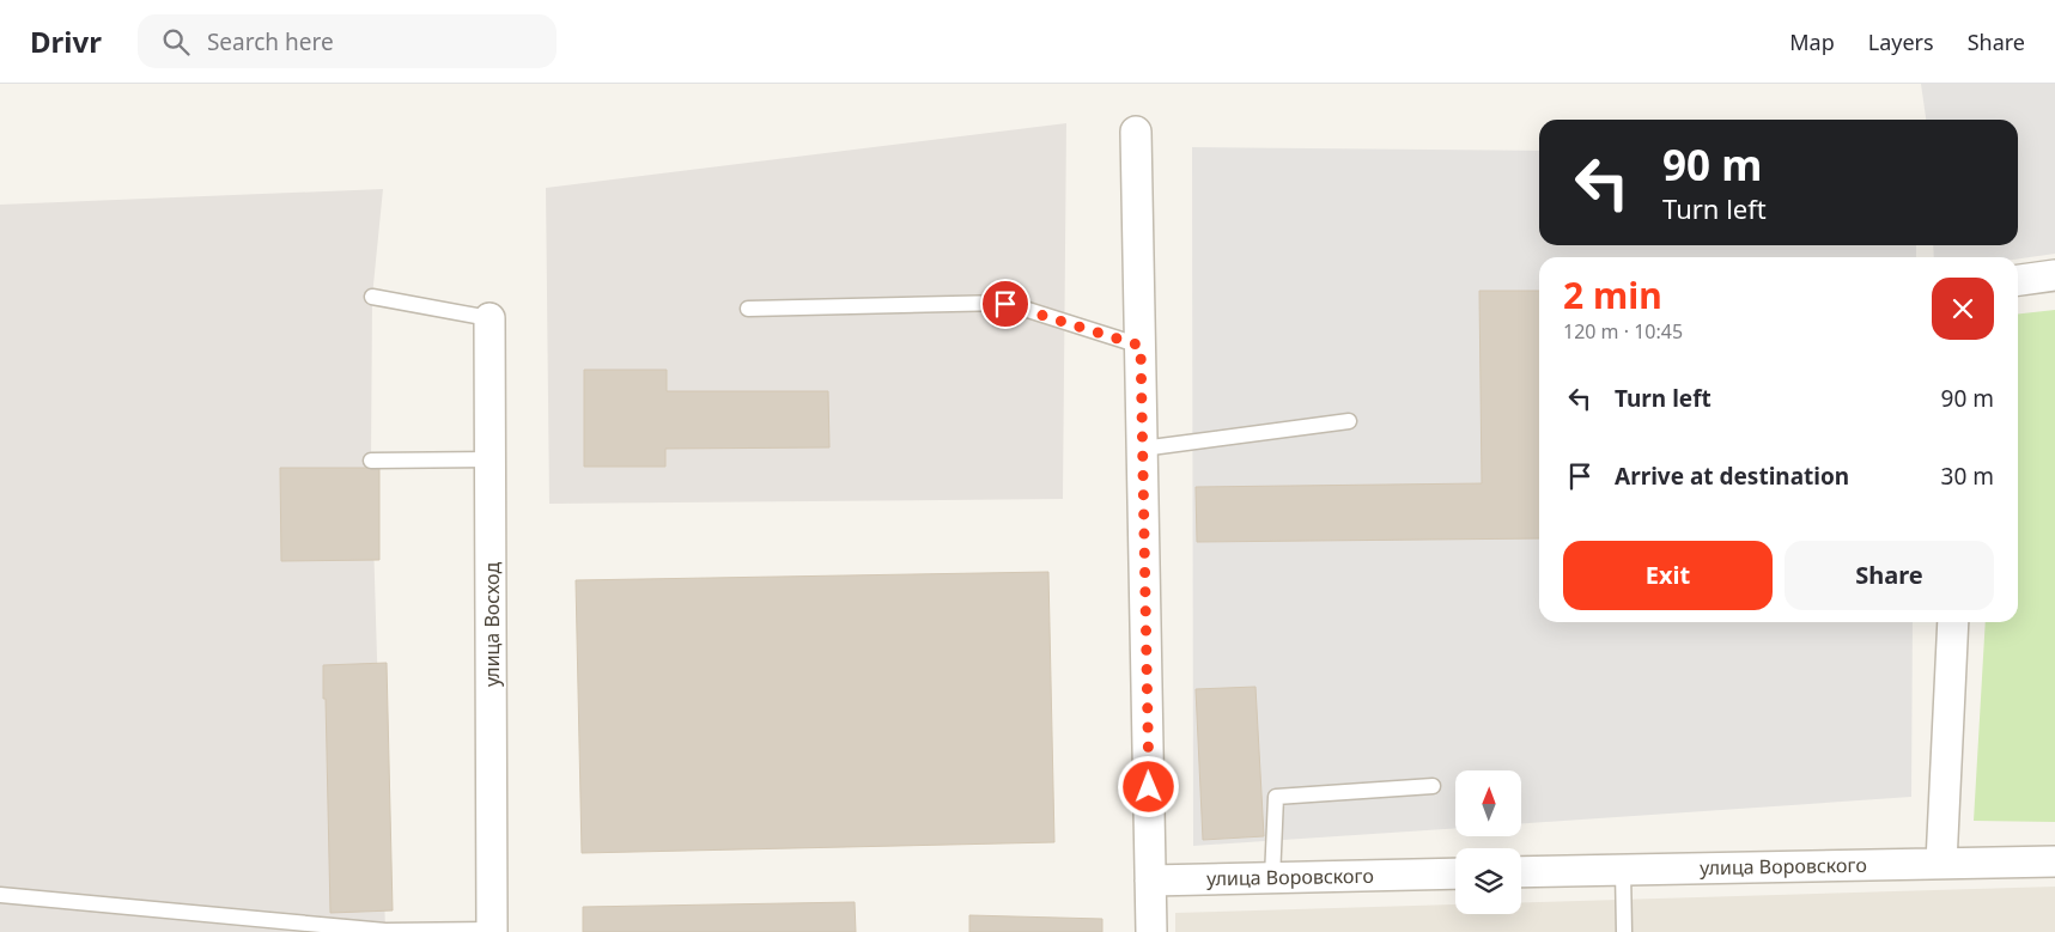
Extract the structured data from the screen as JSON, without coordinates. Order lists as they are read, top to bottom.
{
  "streets": {
    "street": ["улица Восход", "улица Воровского"]
  },
  "north": "top",
  "page": {
    "header": "Drivr",
    "search": "Search here",
    "nav": ["Map", "Layers", "Share"],
    "turn": ["90 m", "Turn left"],
    "heading": ["2 min", "120 m · 10:45"],
    "list": [
      {
        "name": "Turn left",
        "value": "90 m"
      },
      {
        "name": "Arrive at destination",
        "value": "30 m"
      }
    ],
    "buttons": ["Exit", "Share"]
  }
}
